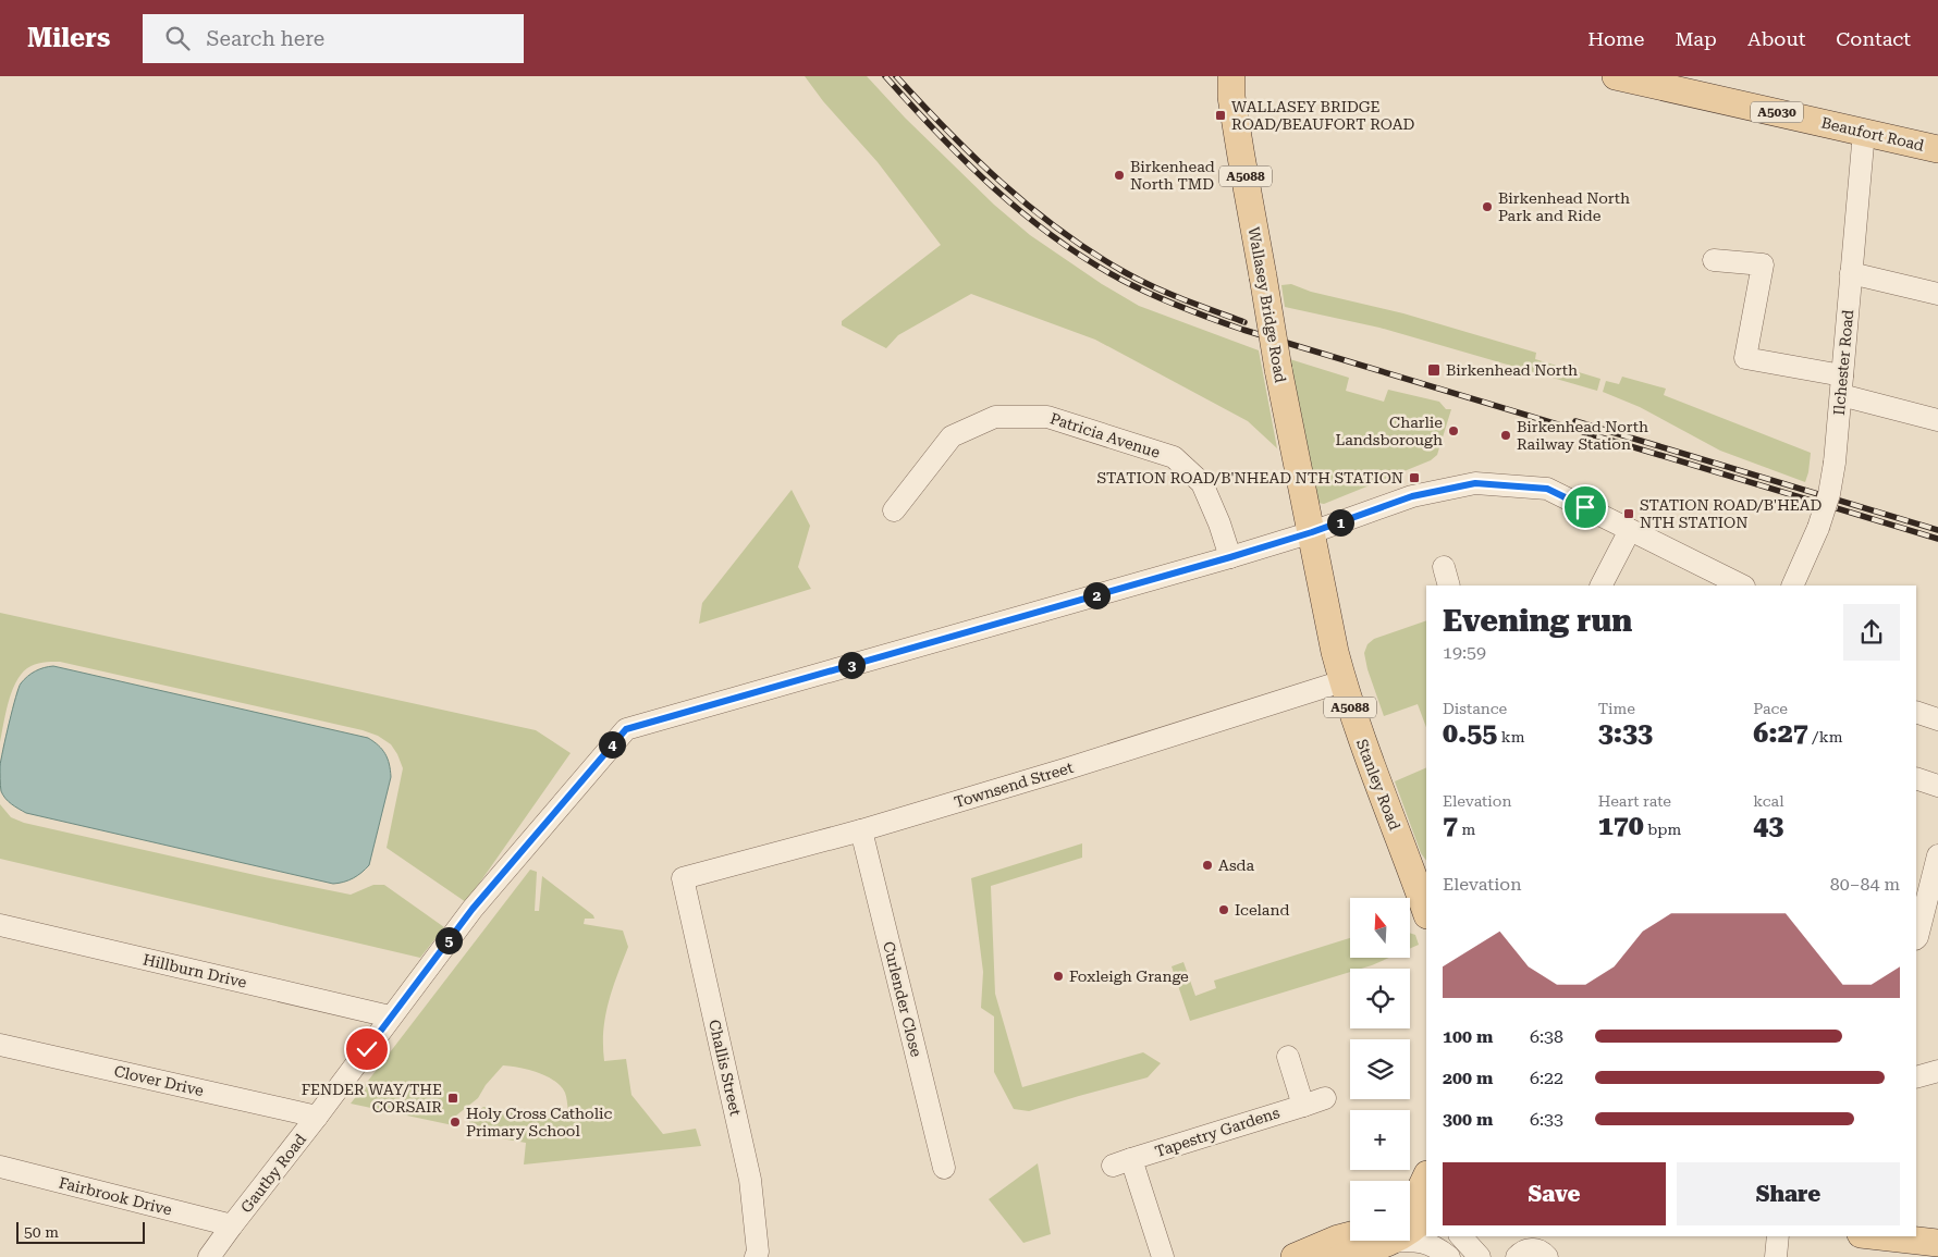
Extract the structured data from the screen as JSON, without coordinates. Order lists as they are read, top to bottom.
{
  "streets": {
    "main road": [
      "A5030",
      "Beaufort Road",
      "A5088",
      "Wallasey Bridge Road",
      "Stanley Road"
    ],
    "street": [
      "Ilchester Road",
      "Patricia Avenue",
      "Townsend Street",
      "Hillburn Drive",
      "Curlender Close",
      "Challis Street",
      "Clover Drive",
      "Tapestry Gardens",
      "Gautby Road",
      "Fairbrook Drive"
    ]
  },
  "crossings": [
    ["Beaufort Road", "Ilchester Road"],
    ["Wallasey Bridge Road", "Stanley Road"],
    ["Wallasey Bridge Road", "Gautby Road"],
    ["Patricia Avenue", "Gautby Road"],
    ["Townsend Street", "Stanley Road"],
    ["Townsend Street", "Curlender Close"],
    ["Townsend Street", "Challis Street"],
    ["Stanley Road", "Gautby Road"],
    ["Hillburn Drive", "Gautby Road"],
    ["Clover Drive", "Gautby Road"],
    ["Gautby Road", "Fairbrook Drive"]
  ],
  "places": {
    "transit": [
      "WALLASEY BRIDGE ROAD/BEAUFORT ROAD",
      "Birkenhead North",
      "STATION ROAD/B'NHEAD NTH STATION",
      "STATION ROAD/B'HEAD NTH STATION",
      "FENDER WAY/THE CORSAIR"
    ],
    "other": [
      "Birkenhead North TMD",
      "Birkenhead North Park and Ride",
      "Charlie Landsborough",
      "Birkenhead North Railway Station",
      "Asda",
      "Iceland",
      "Foxleigh Grange",
      "Holy Cross Catholic Primary School"
    ]
  },
  "scale_bar": "50 m",
  "north": "top",
  "page": {
    "header": "Milers",
    "search": "Search here",
    "nav": [
      "Home",
      "Map",
      "About",
      "Contact"
    ],
    "pins": [
      "1",
      "2",
      "3",
      "4",
      "5"
    ],
    "heading": ["Evening run", "19:59"],
    "stats": [
      ["Distance", "0.55 km"],
      ["Time", "3:33"],
      ["Pace", "6:27 /km"],
      ["Elevation", "7 m"],
      ["Heart rate", "170 bpm"],
      ["kcal", "43"]
    ],
    "chart": ["Elevation", "80–84 m"],
    "map_buttons": ["+", "−"],
    "list": [
      {
        "name": "100 m",
        "note": "6:38"
      },
      {
        "name": "200 m",
        "note": "6:22"
      },
      {
        "name": "300 m",
        "note": "6:33"
      }
    ],
    "buttons": ["Save", "Share"],
    "scale": "50 m"
  }
}
